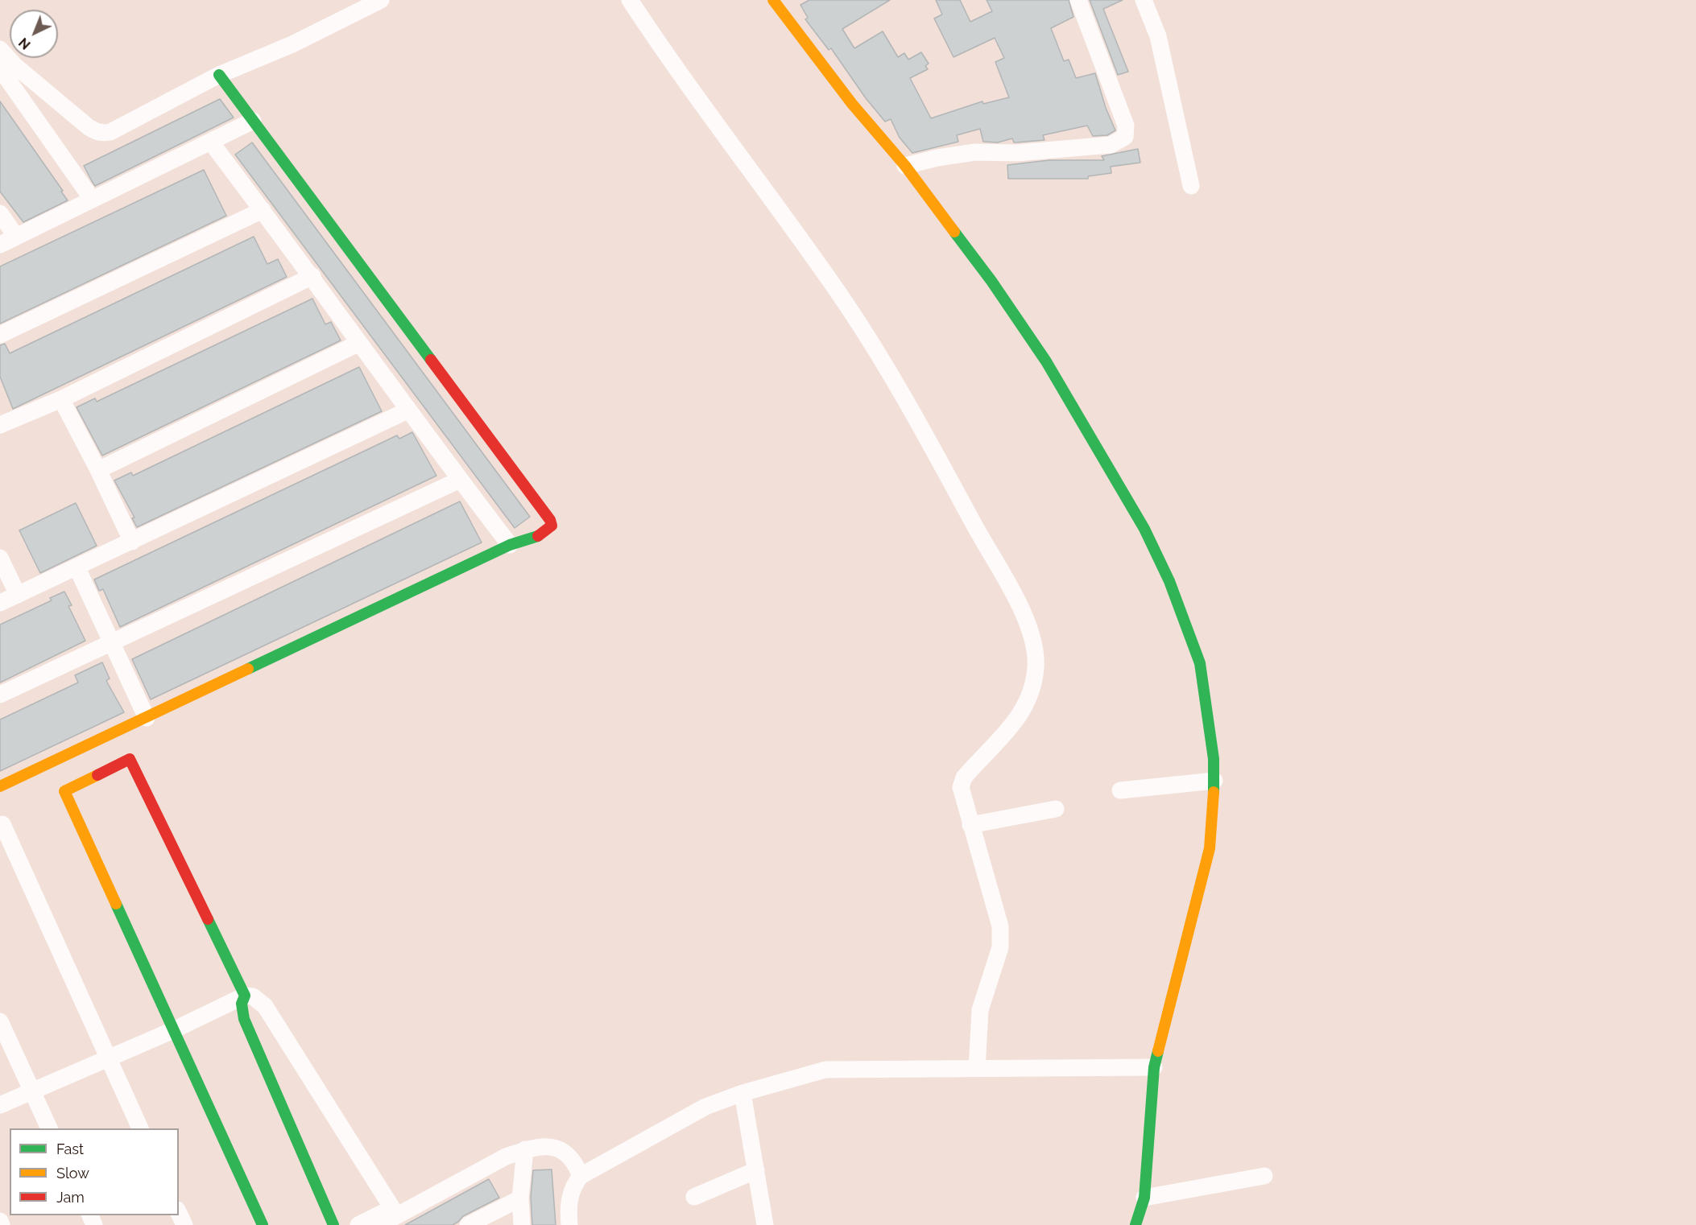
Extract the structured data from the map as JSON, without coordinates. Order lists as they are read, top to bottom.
{
  "legend": ["Fast", "Slow", "Jam"],
  "north": "bottom left"
}
